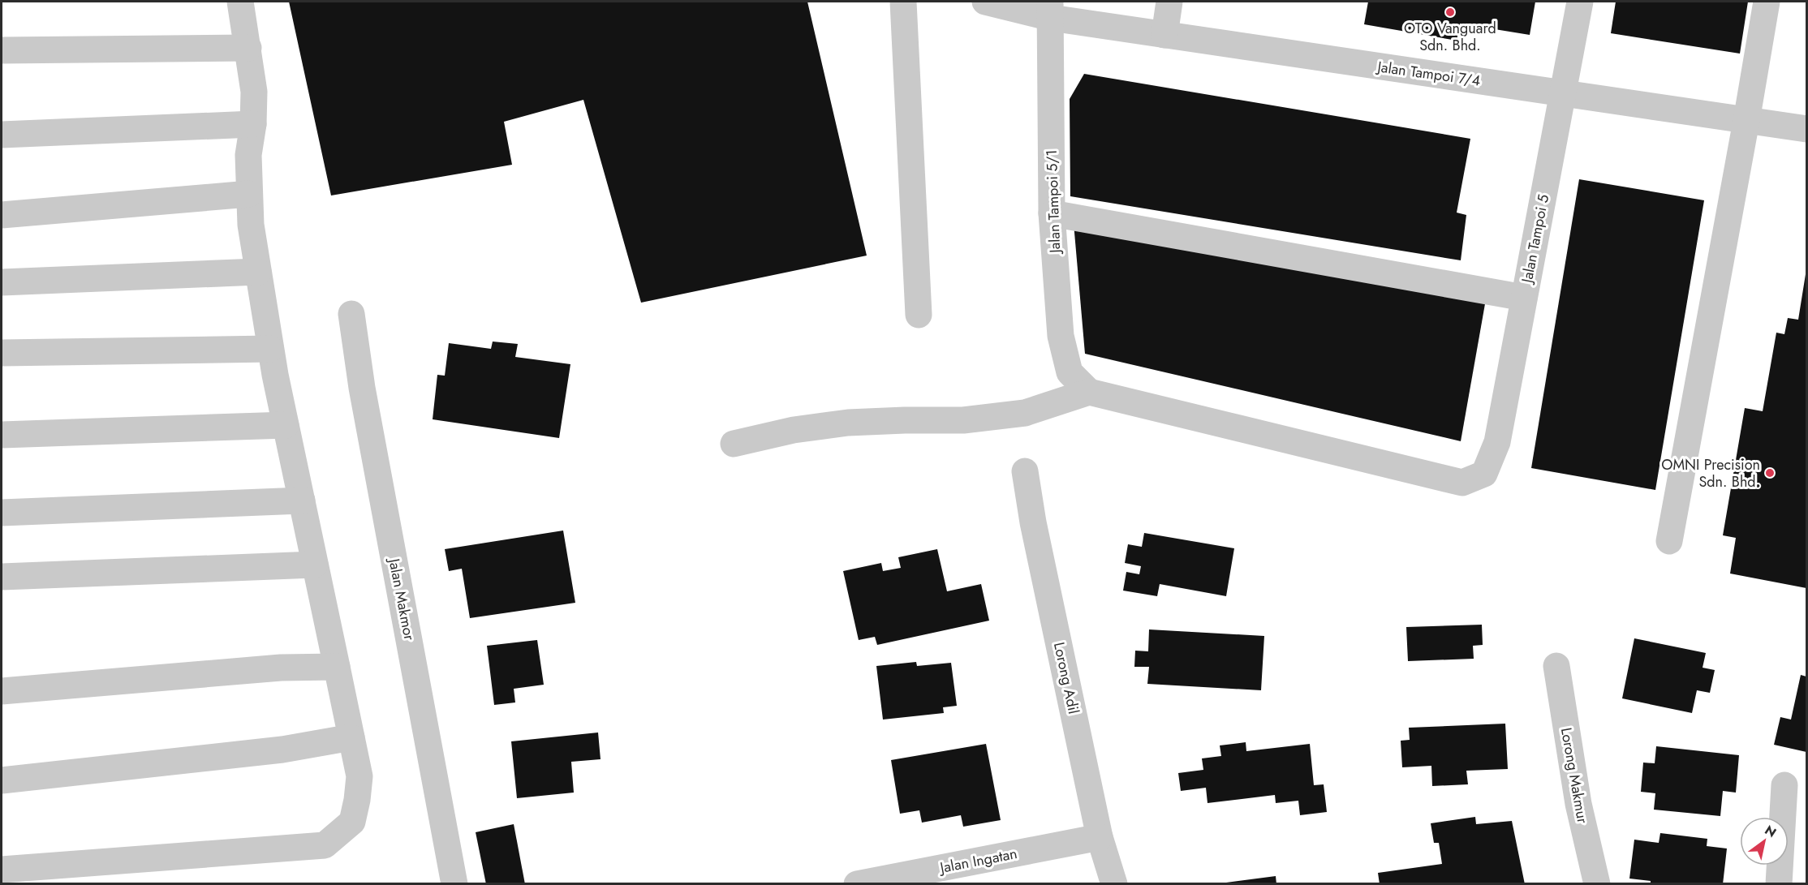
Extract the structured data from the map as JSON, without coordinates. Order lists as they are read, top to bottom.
{
  "streets": {
    "street": [
      "Jalan Tampoi 7/4",
      "Jalan Tampoi 5/1",
      "Jalan Tampoi 5",
      "Jalan Makmor",
      "Lorong Adil",
      "Lorong Makmur",
      "Jalan Ingatan"
    ]
  },
  "crossings": [
    ["Jalan Tampoi 7/4", "Jalan Tampoi 5/1"],
    ["Jalan Tampoi 7/4", "Jalan Tampoi 5"],
    ["Jalan Tampoi 5/1", "Jalan Tampoi 5"],
    ["Lorong Adil", "Jalan Ingatan"]
  ],
  "places": ["OTO Vanguard Sdn. Bhd.", "OMNI Precision Sdn. Bhd."],
  "north": "top right"
}
